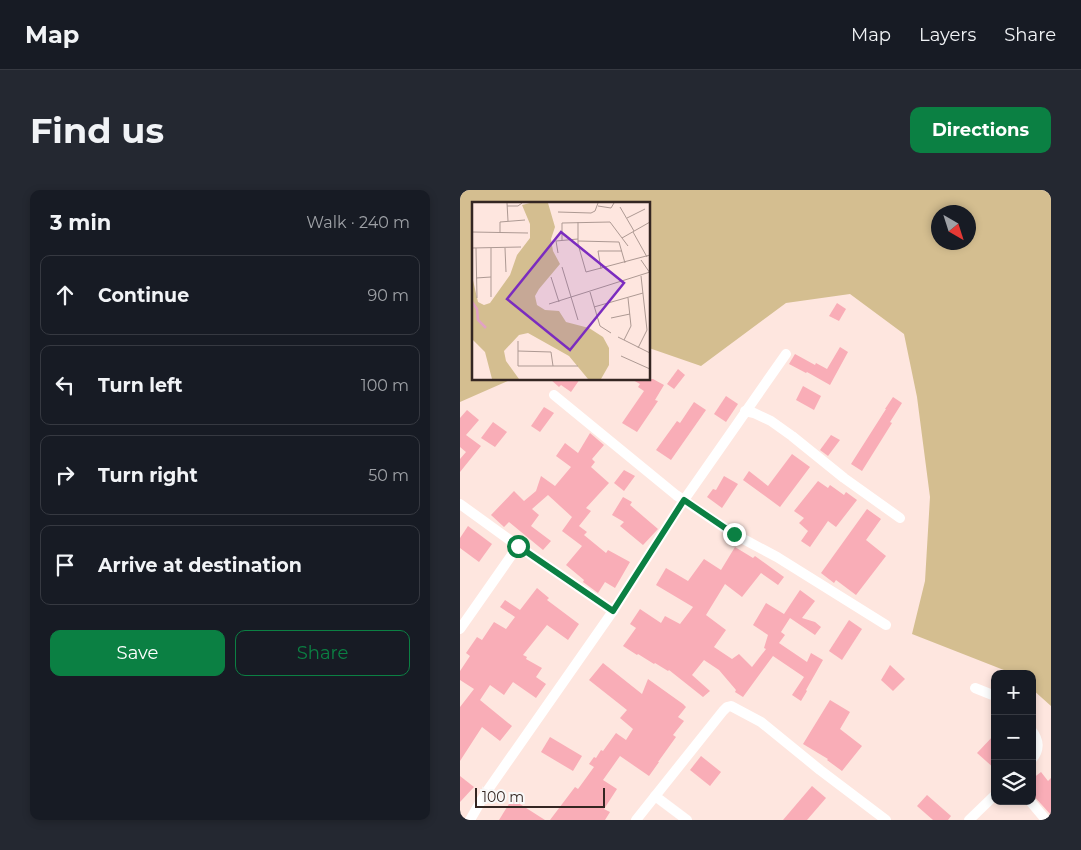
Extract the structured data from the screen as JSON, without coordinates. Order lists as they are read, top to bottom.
{
  "scale_bar": "100 m",
  "north": "bottom right",
  "page": {
    "header": "Map",
    "nav": ["Map", "Layers", "Share"],
    "buttons": [
      "Directions",
      ["Save", "Share"]
    ],
    "title": "Find us",
    "heading": ["3 min", "Walk · 240 m"],
    "list": [
      ["Continue", "90 m"],
      ["Turn left", "100 m"],
      ["Turn right", "50 m"],
      "Arrive at destination"
    ],
    "map_buttons": ["+", "−"],
    "scale": "100 m"
  }
}
